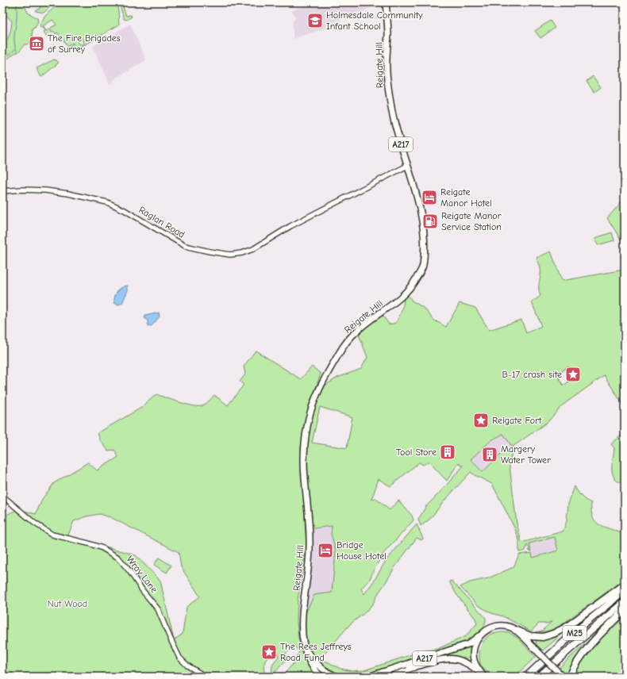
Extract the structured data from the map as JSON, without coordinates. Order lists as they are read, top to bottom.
{
  "streets": {
    "highway": ["M25"],
    "main road": ["Reigate Hill", "A217"],
    "street": ["Raglan Road", "Wray Lane"]
  },
  "crossings": [
    ["Reigate Hill", "Raglan Road"]
  ],
  "parks": ["Nut Wood"],
  "places": {
    "school or university": ["Holmesdale Community Infant School"],
    "museum": ["The Fire Brigades of Surrey"],
    "hotel": ["Reigate Manor Hotel", "Bridge House Hotel"],
    "fuel station": ["Reigate Manor Service Station"],
    "place": ["B-17 crash site", "Reigate Fort", "The Rees Jeffreys Road Fund"],
    "building": ["Tool Store", "Margery Water Tower"]
  }
}
